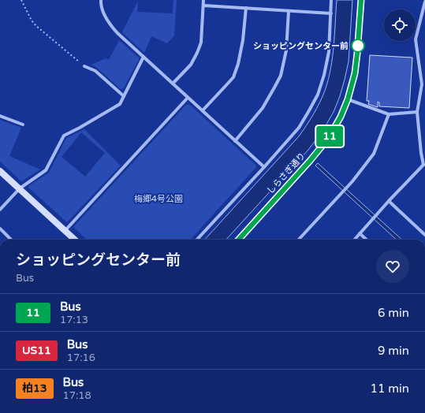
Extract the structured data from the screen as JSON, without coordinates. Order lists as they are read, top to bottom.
{
  "streets": {
    "street": ["しらさぎ通り"]
  },
  "parks": ["梅郷4号公園"],
  "places": ["ショッピングセンター前"],
  "lines": ["bus line 11"],
  "page": {
    "on_map": "11",
    "heading": ["ショッピングセンター前", "Bus"],
    "list": [
      {
        "mark": "11",
        "name": "Bus",
        "note": "17:13",
        "value": "6 min"
      },
      {
        "mark": "US11",
        "name": "Bus",
        "note": "17:16",
        "value": "9 min"
      },
      {
        "mark": "柏13",
        "name": "Bus",
        "note": "17:18",
        "value": "11 min"
      }
    ]
  }
}
